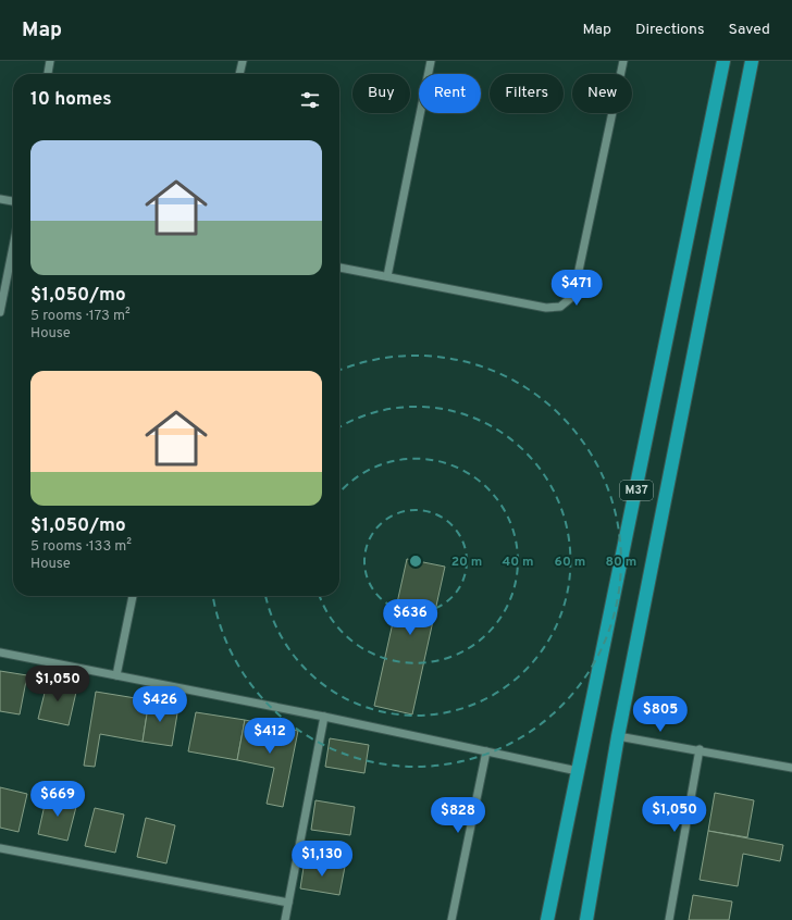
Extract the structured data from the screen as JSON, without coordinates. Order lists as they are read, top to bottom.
{
  "streets": {
    "highway": ["M37"]
  },
  "page": {
    "header": "Map",
    "nav": ["Map", "Directions", "Saved"],
    "chip": [
      "Buy",
      "Rent",
      "Filters",
      "New"
    ],
    "heading": "10 homes",
    "list": [
      {
        "name": "$1,050/mo",
        "note": "5 rooms · 173 m² · House"
      },
      {
        "name": "$1,050/mo",
        "note": "5 rooms · 133 m² · House"
      }
    ],
    "price": [
      "$471",
      "$636",
      "$1,050",
      "$426",
      "$805",
      "$412",
      "$669",
      "$1,050",
      "$828",
      "$1,130"
    ]
  },
  "rings": [
    "20 m",
    "40 m",
    "60 m",
    "80 m"
  ]
}
